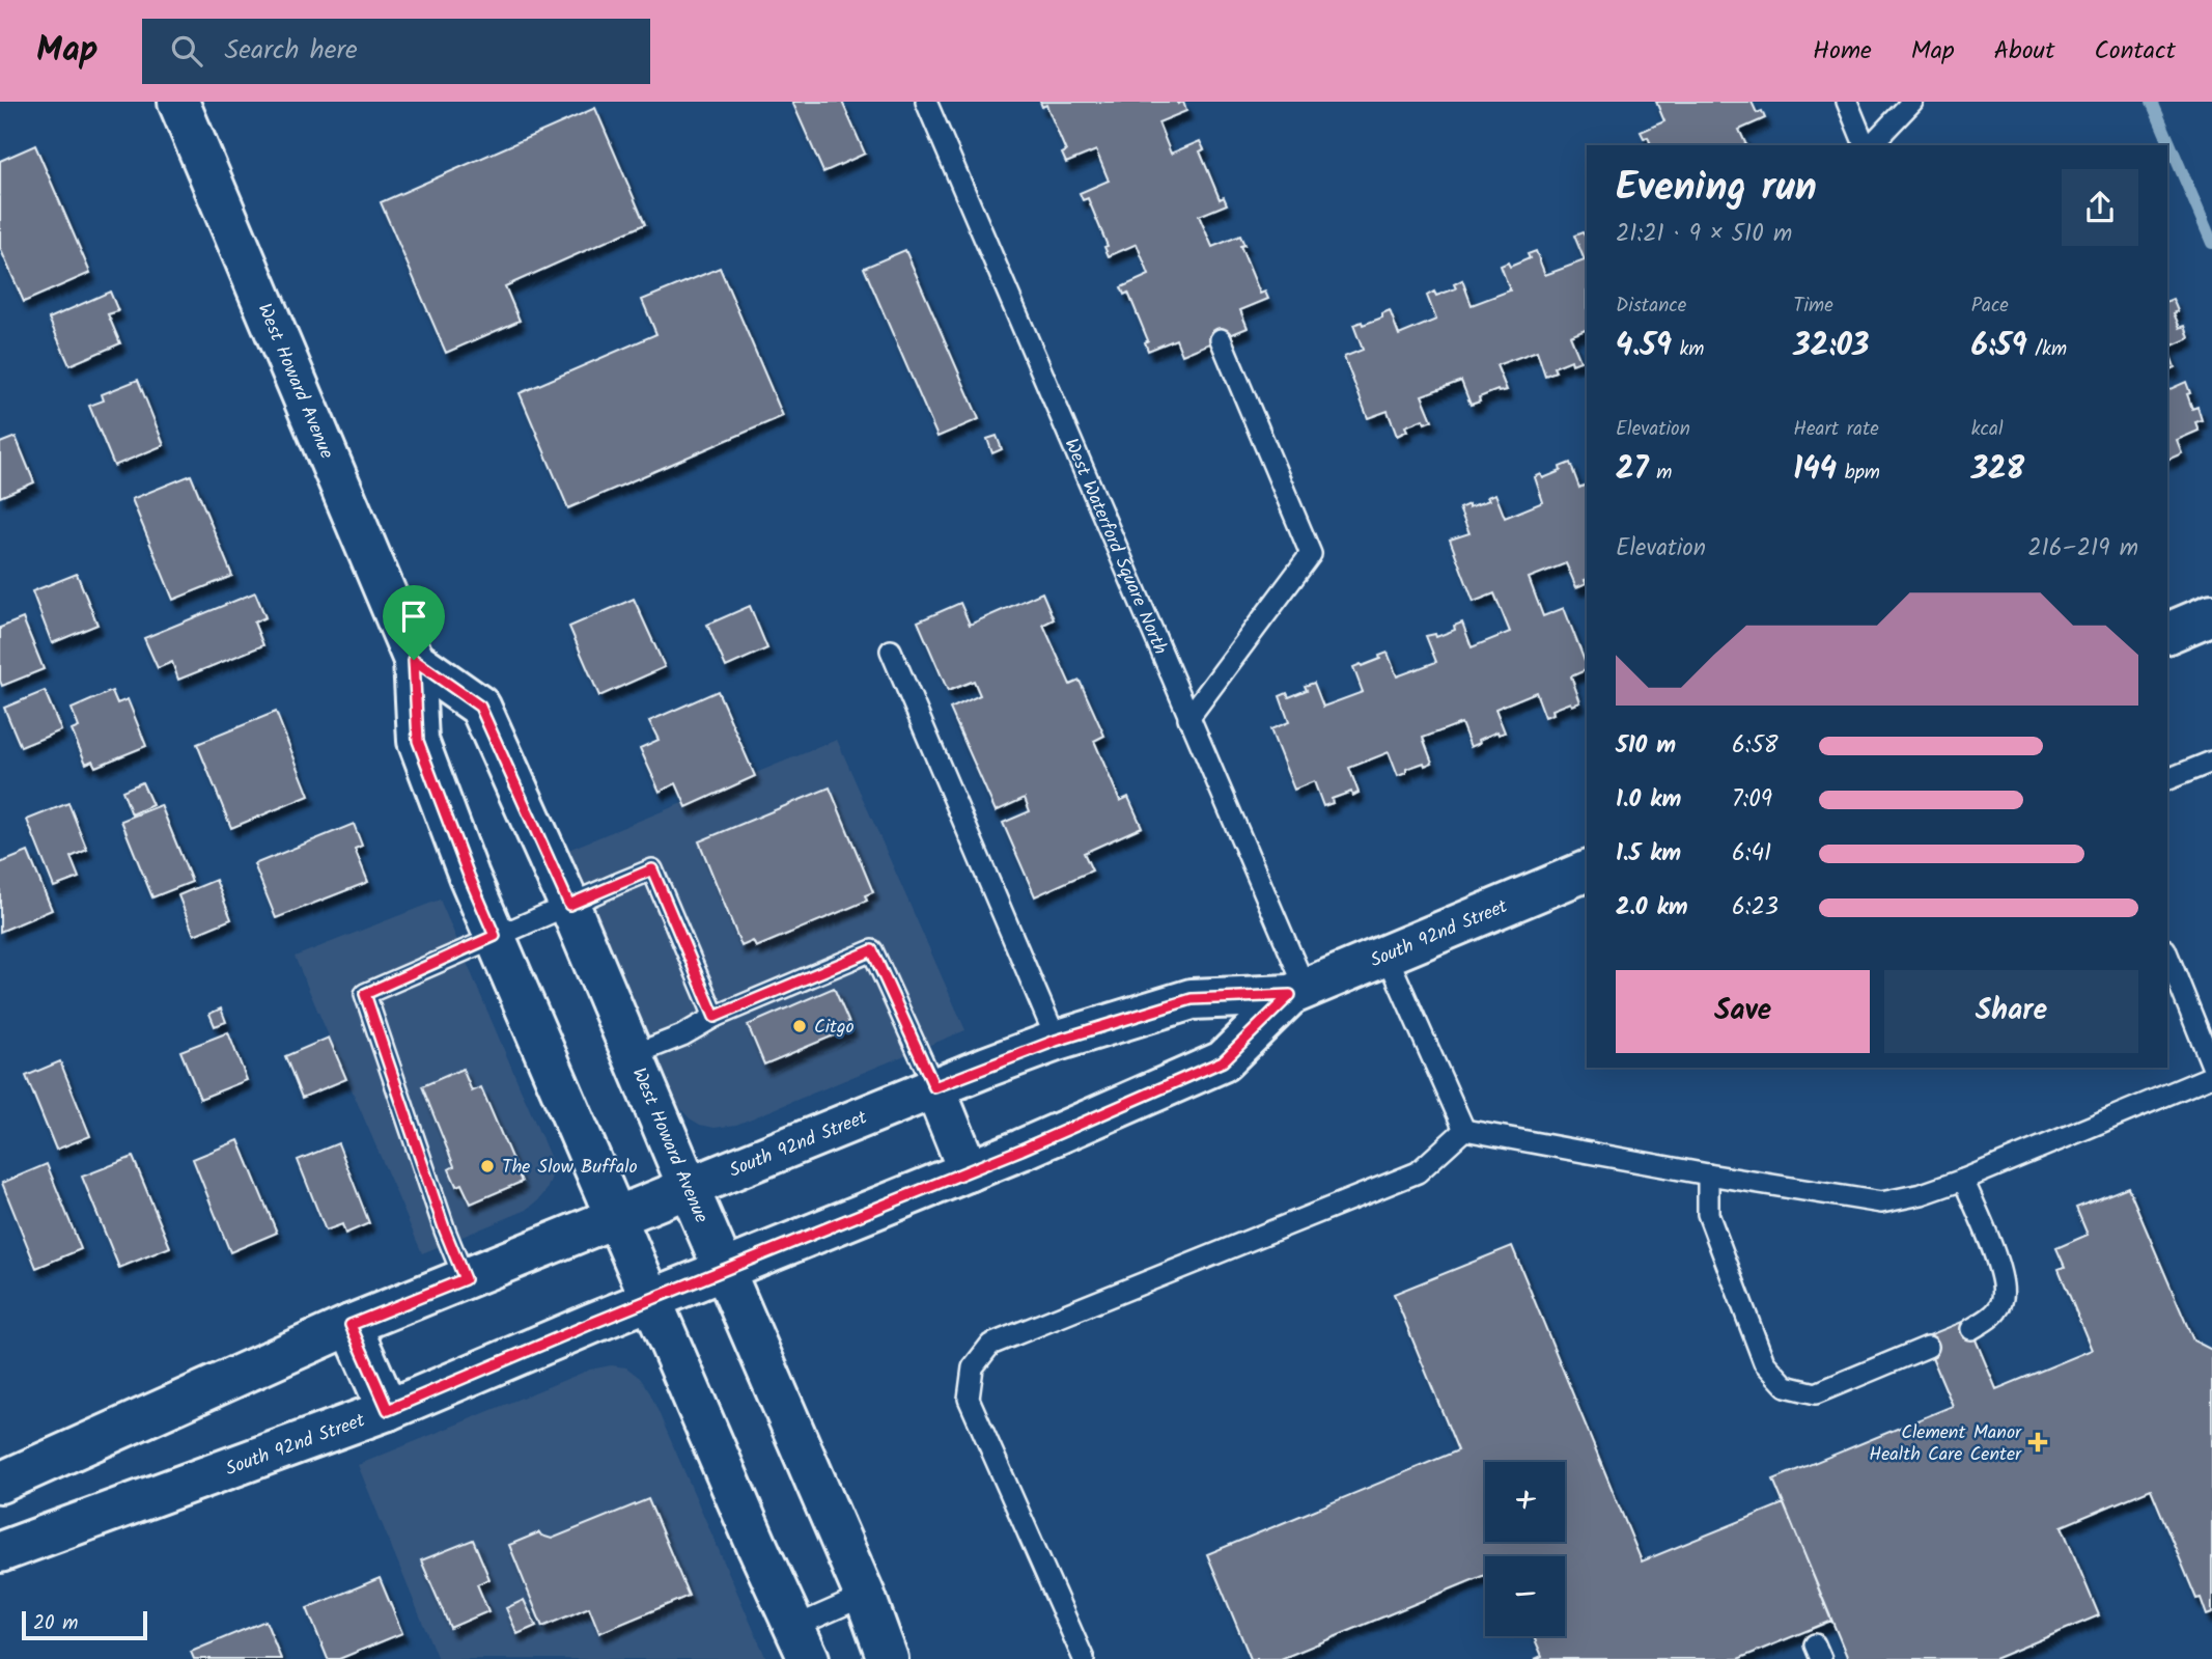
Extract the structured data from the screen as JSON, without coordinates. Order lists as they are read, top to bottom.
{
  "streets": {
    "main road": ["West Howard Avenue", "South 92nd Street"],
    "lane": ["West Waterford Square North"]
  },
  "crossings": [
    ["West Howard Avenue", "South 92nd Street"],
    ["West Waterford Square North", "South 92nd Street"]
  ],
  "places": {
    "other": ["Citgo", "The Slow Buffalo"],
    "health": ["Clement Manor Health Care Center"]
  },
  "scale_bar": "20 m",
  "page": {
    "header": "Map",
    "search": "Search here",
    "nav": [
      "Home",
      "Map",
      "About",
      "Contact"
    ],
    "heading": ["Evening run", "21:21 · 9 × 510 m"],
    "stats": [
      ["Distance", "4.59 km"],
      ["Time", "32:03"],
      ["Pace", "6:59 /km"],
      ["Elevation", "27 m"],
      ["Heart rate", "144 bpm"],
      ["kcal", "328"]
    ],
    "chart": ["Elevation", "216–219 m"],
    "list": [
      {
        "name": "510 m",
        "note": "6:58"
      },
      {
        "name": "1.0 km",
        "note": "7:09"
      },
      {
        "name": "1.5 km",
        "note": "6:41"
      },
      {
        "name": "2.0 km",
        "note": "6:23"
      }
    ],
    "buttons": ["Save", "Share"],
    "map_buttons": ["+", "−"],
    "scale": "20 m"
  }
}
